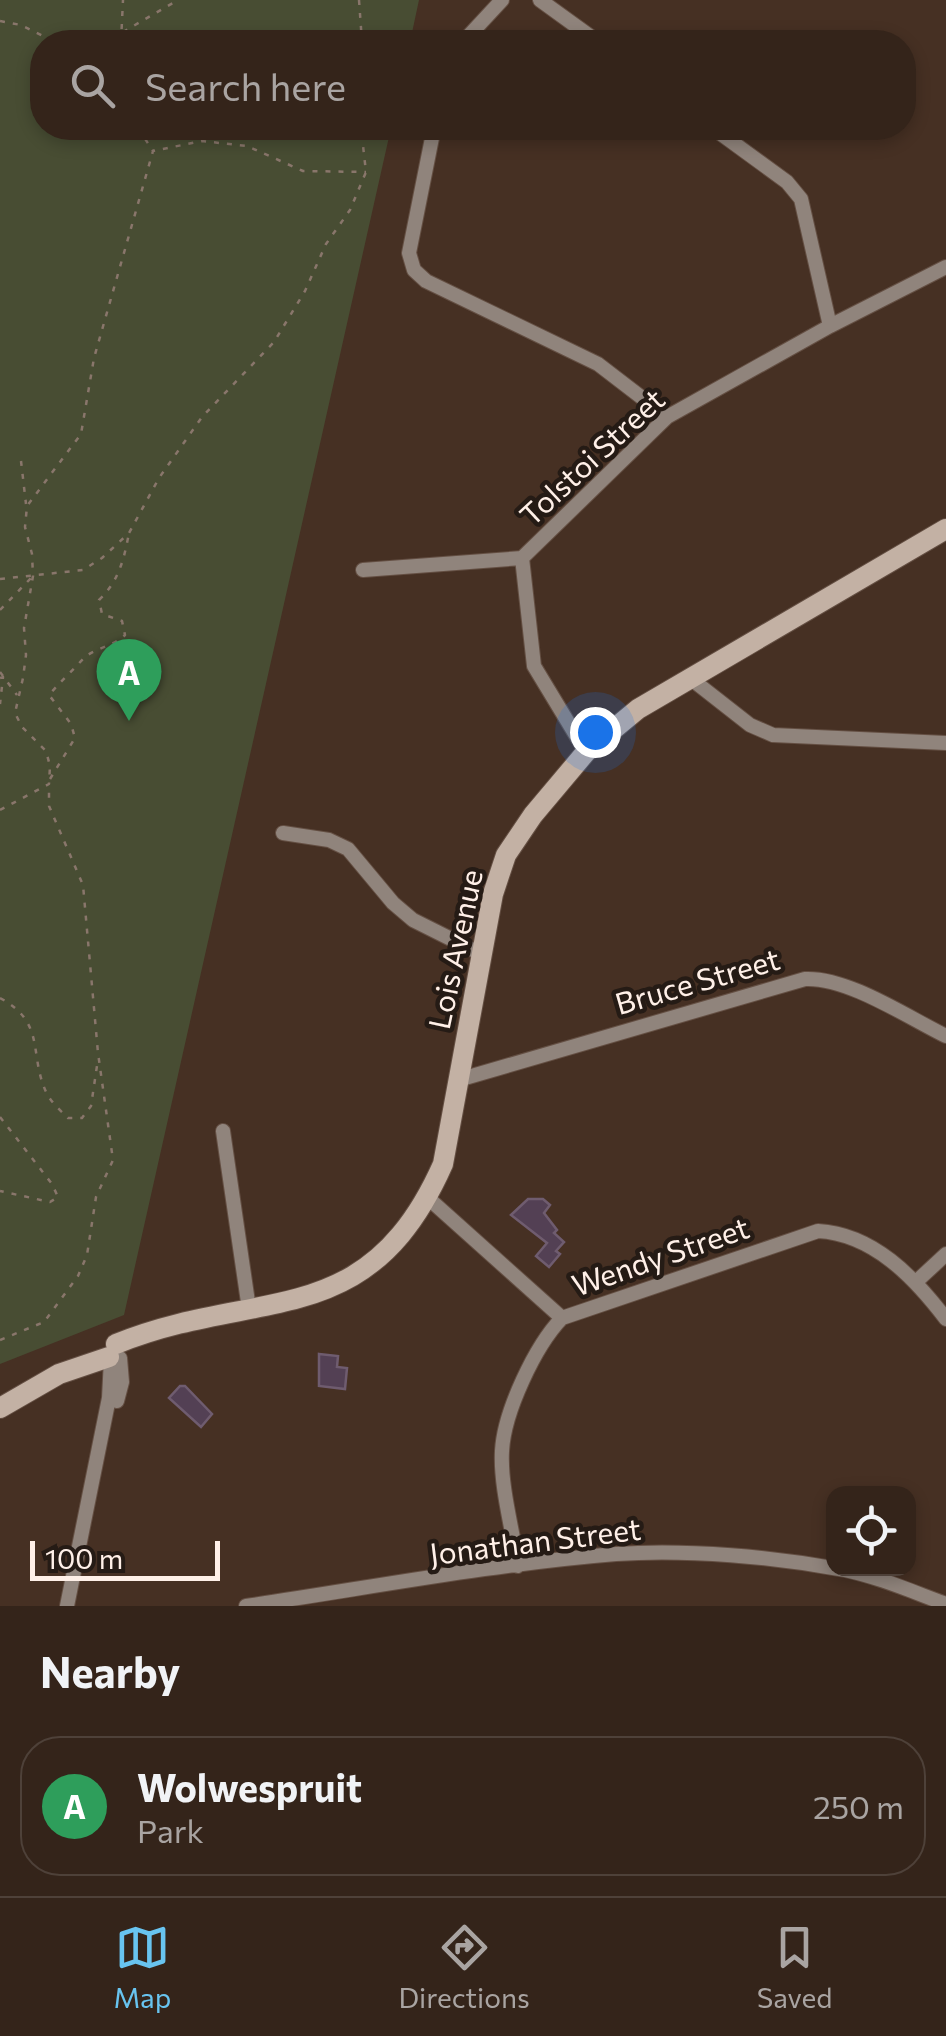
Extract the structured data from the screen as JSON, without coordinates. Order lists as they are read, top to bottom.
{
  "streets": {
    "street": [
      "Tolstoi Street",
      "Lois Avenue",
      "Bruce Street",
      "Wendy Street",
      "Jonathan Street"
    ]
  },
  "crossings": [
    ["Lois Avenue", "Bruce Street"],
    ["Wendy Street", "Jonathan Street"]
  ],
  "scale_bar": "100 m",
  "page": {
    "search": "Search here",
    "pins": "A",
    "scale": "100 m",
    "heading": "Nearby",
    "list": [
      {
        "mark": "A",
        "name": "Wolwespruit",
        "note": "Park",
        "value": "250 m"
      }
    ],
    "nav": ["Map", "Directions", "Saved"]
  }
}
